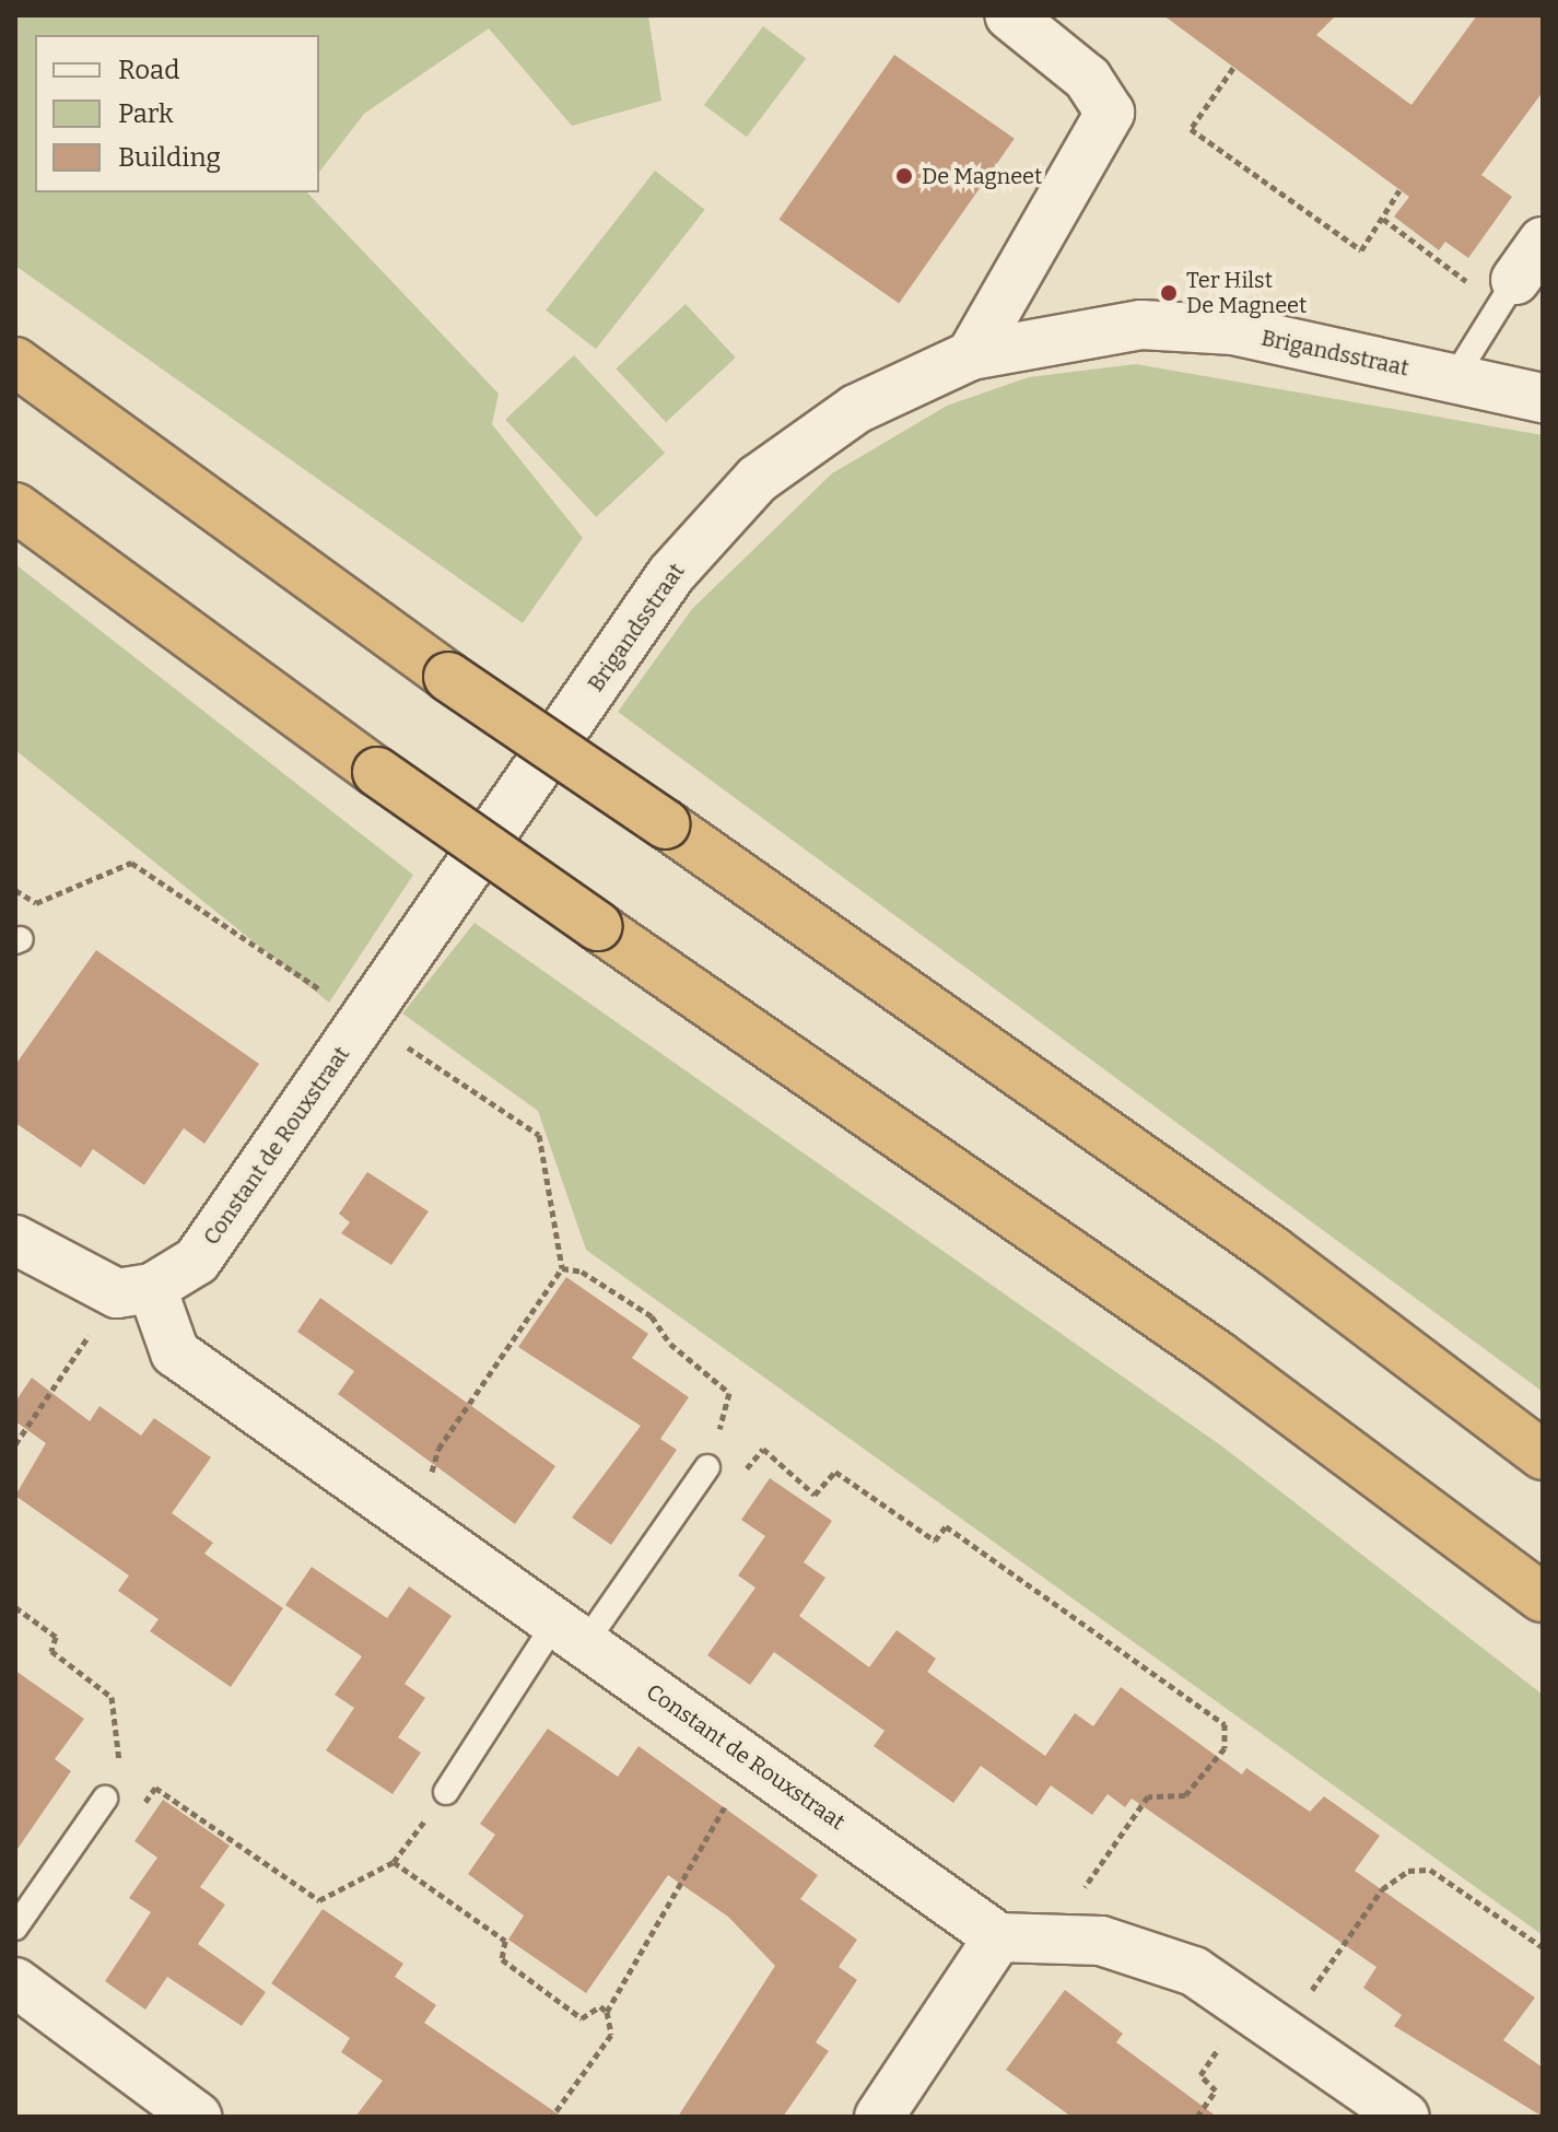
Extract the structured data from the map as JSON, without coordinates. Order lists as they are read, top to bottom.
{
  "streets": {
    "street": ["Brigandsstraat", "Constant de Rouxstraat"]
  },
  "crossings": [
    ["Brigandsstraat", "Constant de Rouxstraat"]
  ],
  "places": ["De Magneet", "Ter Hilst De Magneet"],
  "legend": ["Road", "Park", "Building"]
}
